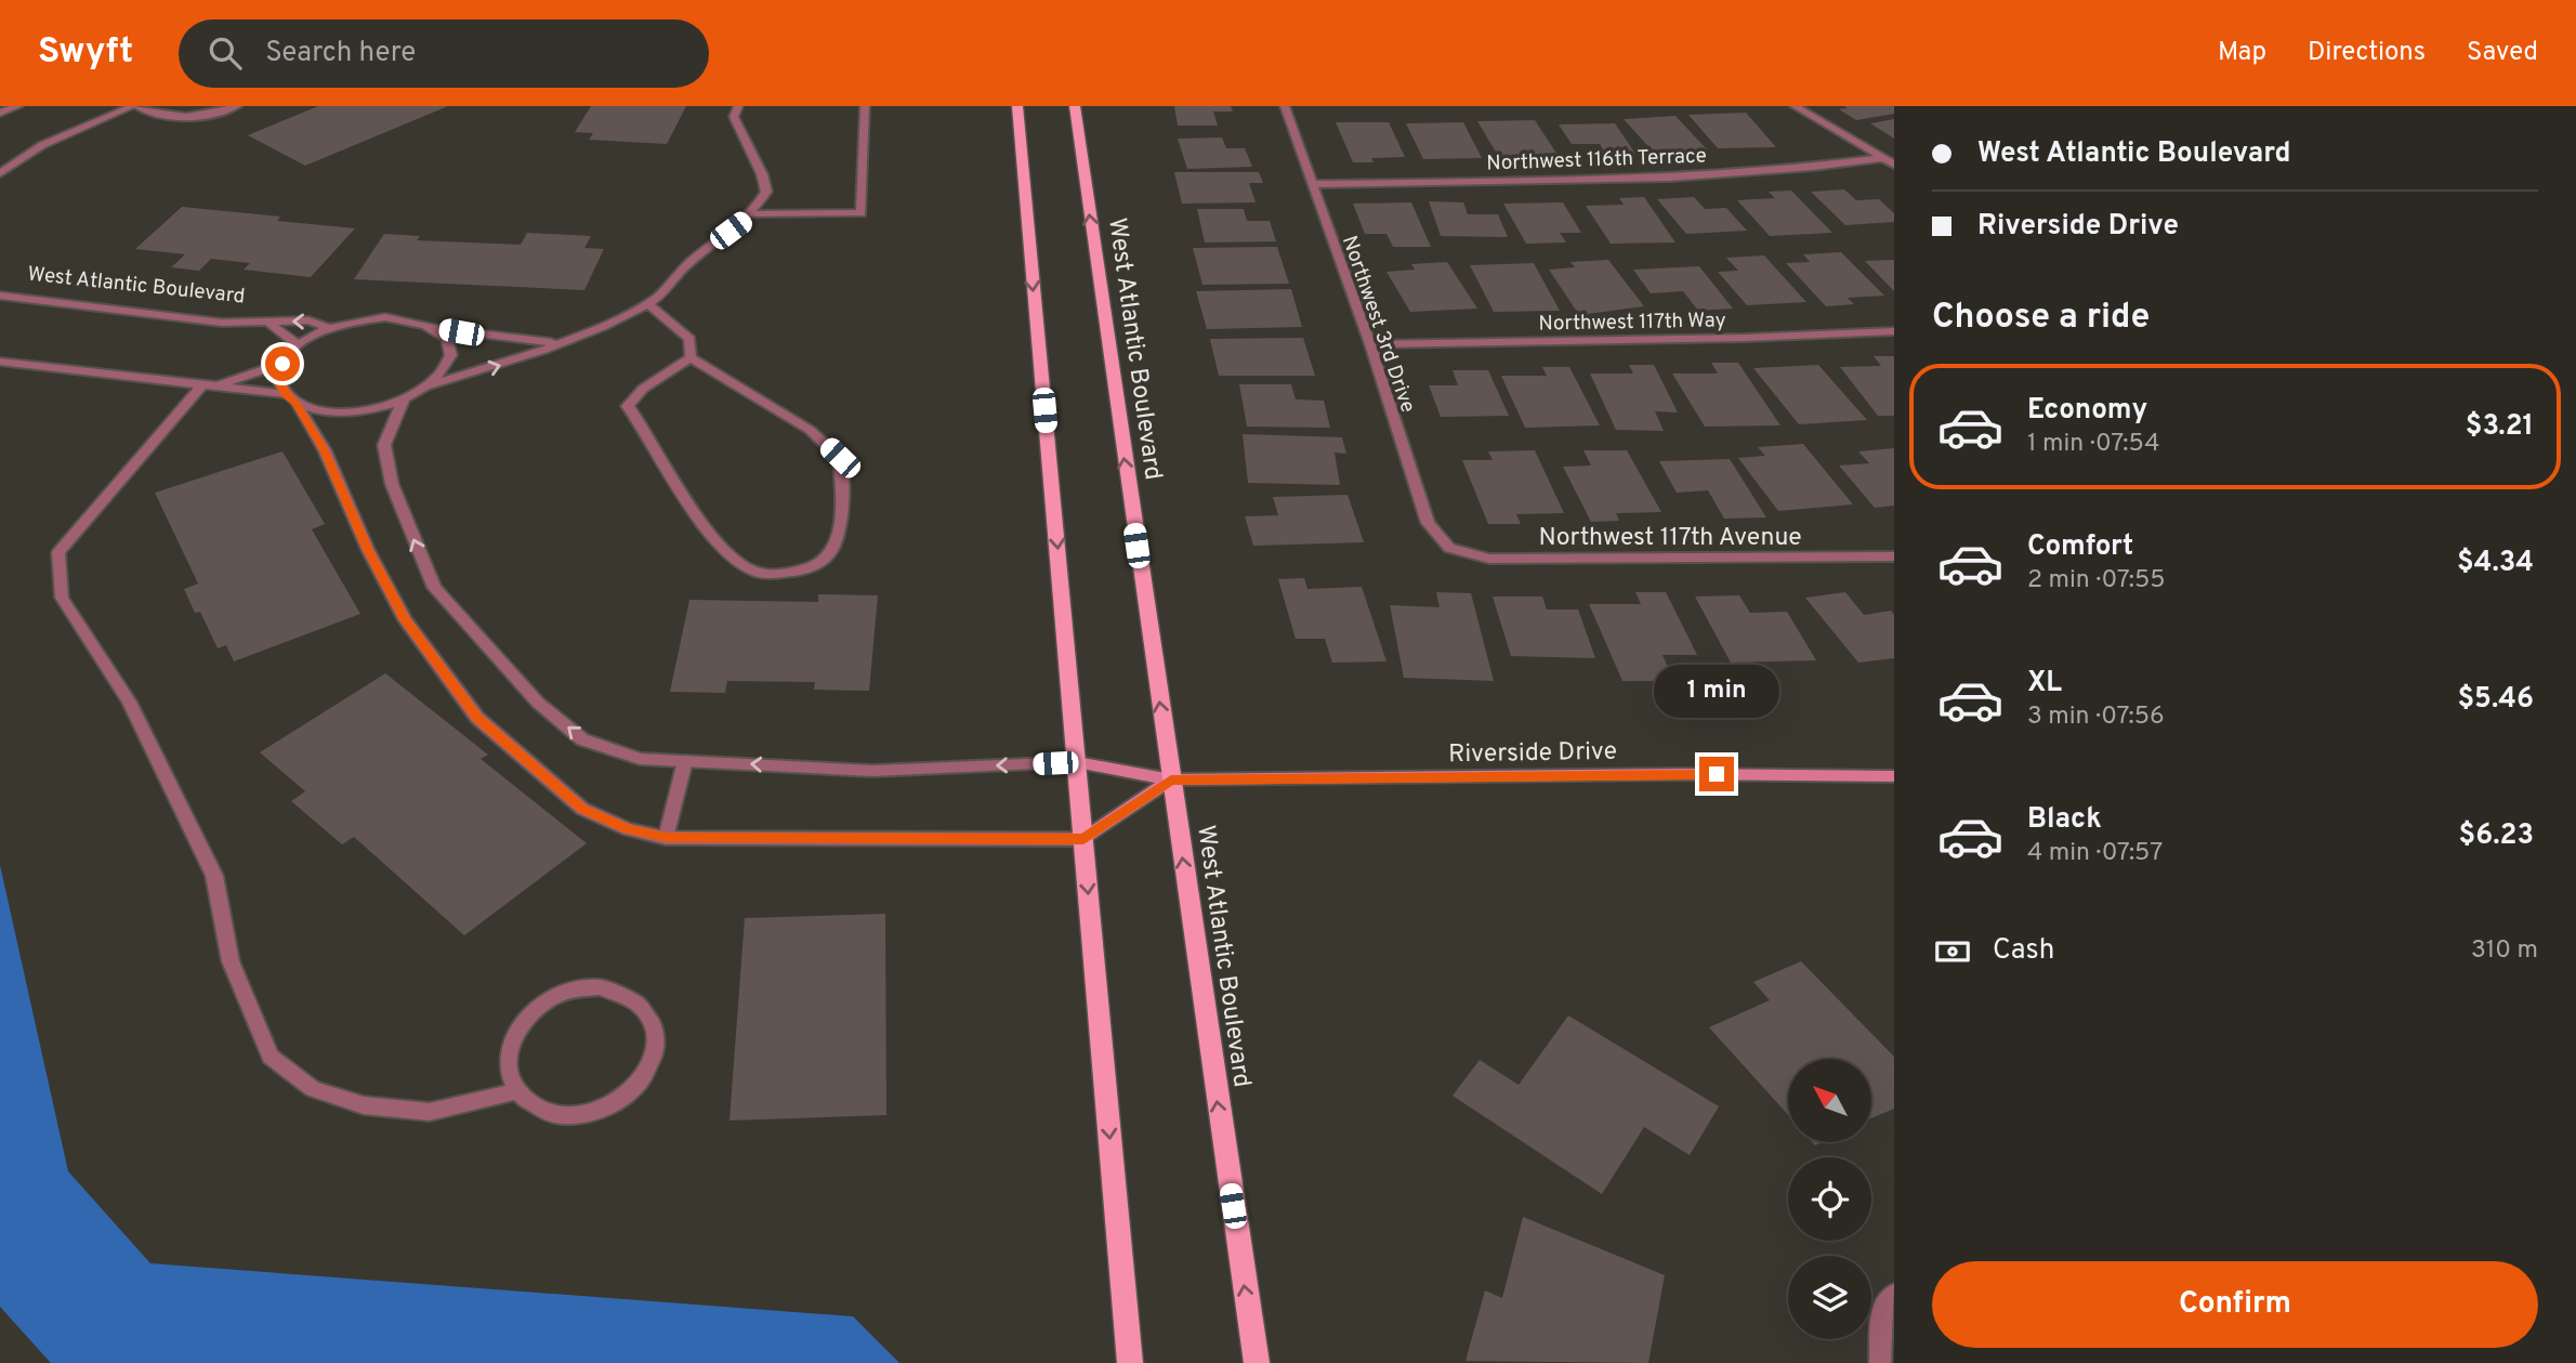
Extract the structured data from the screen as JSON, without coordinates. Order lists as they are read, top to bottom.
{
  "streets": {
    "main road": ["West Atlantic Boulevard"],
    "street": [
      "Northwest 116th Terrace",
      "Northwest 117th Way",
      "Northwest 3rd Drive",
      "Northwest 117th Avenue",
      "Riverside Drive"
    ]
  },
  "crossings": [
    ["Northwest 116th Terrace", "Northwest 3rd Drive"],
    ["West Atlantic Boulevard", "Riverside Drive"],
    ["Northwest 117th Way", "Northwest 3rd Drive"],
    ["Northwest 3rd Drive", "Northwest 117th Avenue"]
  ],
  "one_way": ["West Atlantic Boulevard"],
  "north": "top left",
  "page": {
    "header": "Swyft",
    "search": "Search here",
    "nav": ["Map", "Directions", "Saved"],
    "banner": ["West Atlantic Boulevard", "Riverside Drive"],
    "heading": "Choose a ride",
    "list": [
      {
        "name": "Economy",
        "note": "1 min · 07:54",
        "value": "$3.21"
      },
      {
        "name": "Comfort",
        "note": "2 min · 07:55",
        "value": "$4.34"
      },
      {
        "name": "XL",
        "note": "3 min · 07:56",
        "value": "$5.46"
      },
      {
        "name": "Black",
        "note": "4 min · 07:57",
        "value": "$6.23"
      }
    ],
    "bubble": "1 min",
    "pay": ["Cash", "310 m"],
    "buttons": "Confirm"
  }
}
